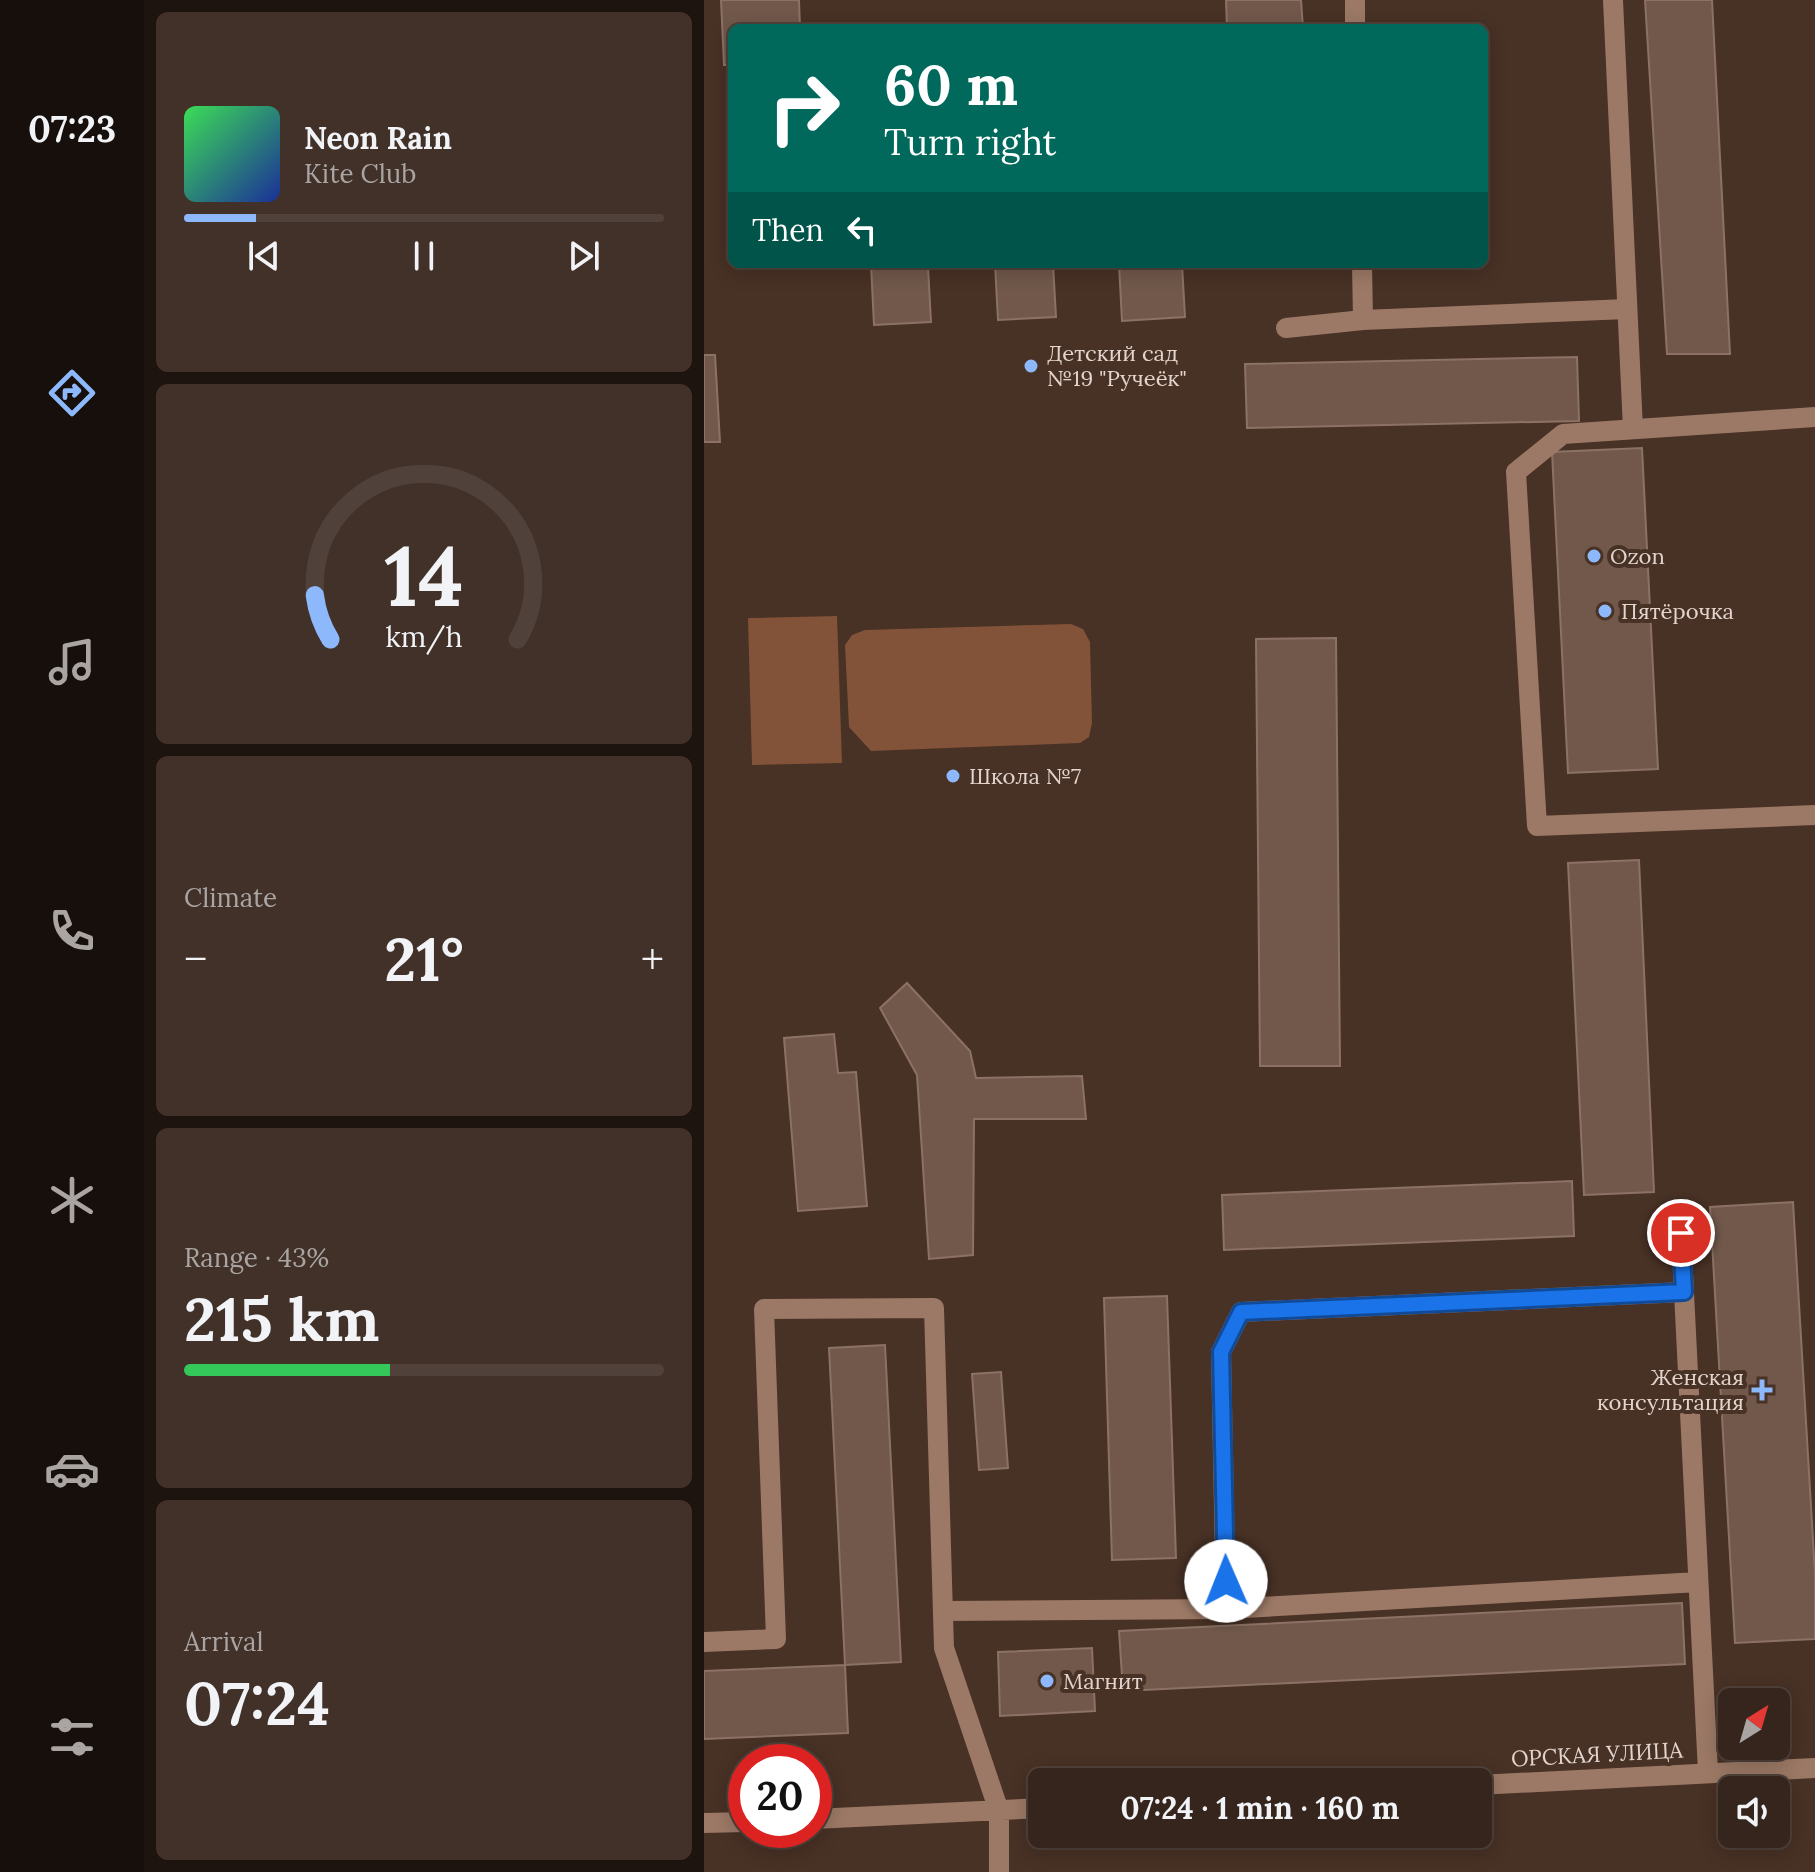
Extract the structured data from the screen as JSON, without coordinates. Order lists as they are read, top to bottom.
{
  "streets": {
    "street": ["ОРСКАЯ УЛИЦА"]
  },
  "places": {
    "other": [
      "Детский сад №19 \"Ручеёк\"",
      "Ozon",
      "Пятёрочка",
      "Школа №7",
      "Магнит"
    ],
    "health": ["Женская консультация"]
  },
  "north": "top right",
  "page": {
    "tabs": "07:23",
    "turn": ["60 m", "Turn right"],
    "song": ["Neon Rain", "Kite Club"],
    "then": "Then",
    "tile": [
      "Climate",
      ["Range · 43%", "215 km"],
      ["Arrival", "07:24"]
    ],
    "heat": ["−", "21°", "+"],
    "limit": "20",
    "trip": "07:24 · 1 min · 160 m",
    "gauge": ["14", "km/h"]
  }
}
